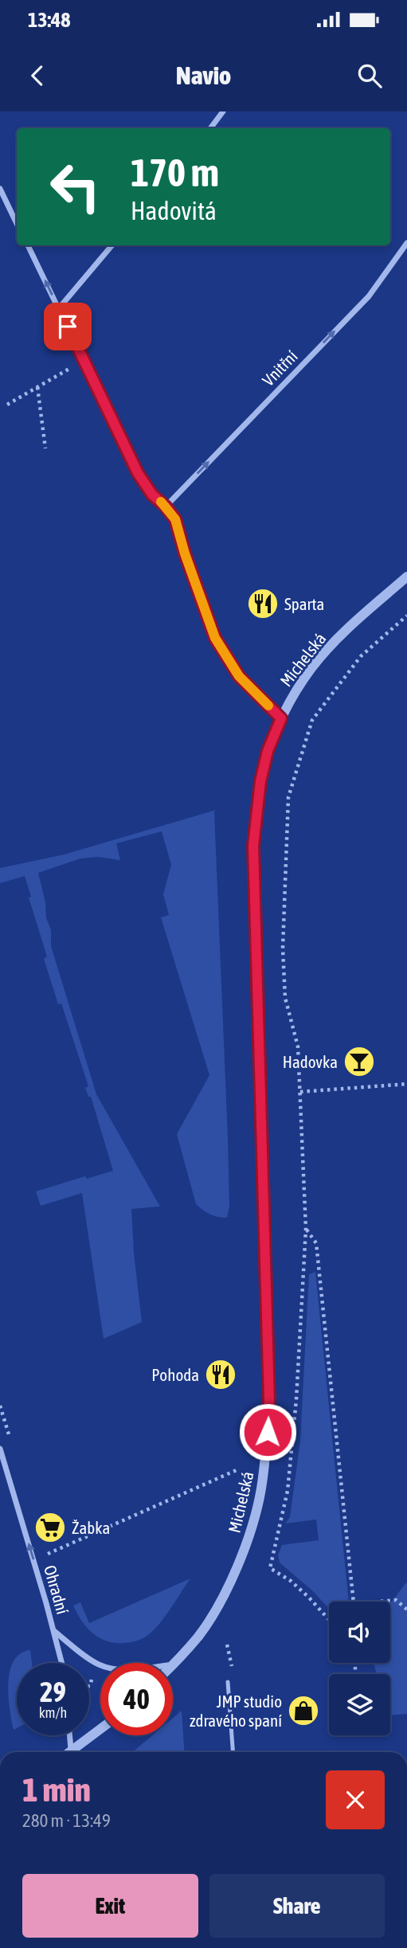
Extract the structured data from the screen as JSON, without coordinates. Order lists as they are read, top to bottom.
{
  "streets": {
    "street": ["Vnitřní", "Michelská", "Ohradní"]
  },
  "one_way": ["Vnitřní", "Ohradní"],
  "places": {
    "restaurant": ["Sparta", "Pohoda"],
    "bar": ["Hadovka"],
    "supermarket": ["Žabka"],
    "shop": ["JMP studio zdravého spaní"]
  },
  "page": {
    "status": "13:48",
    "header": "Navio",
    "turn": ["170 m", "Hadovitá"],
    "speed": "29 km/h",
    "limit": "40",
    "heading": ["1 min", "280 m · 13:49"],
    "buttons": ["Exit", "Share"]
  }
}
